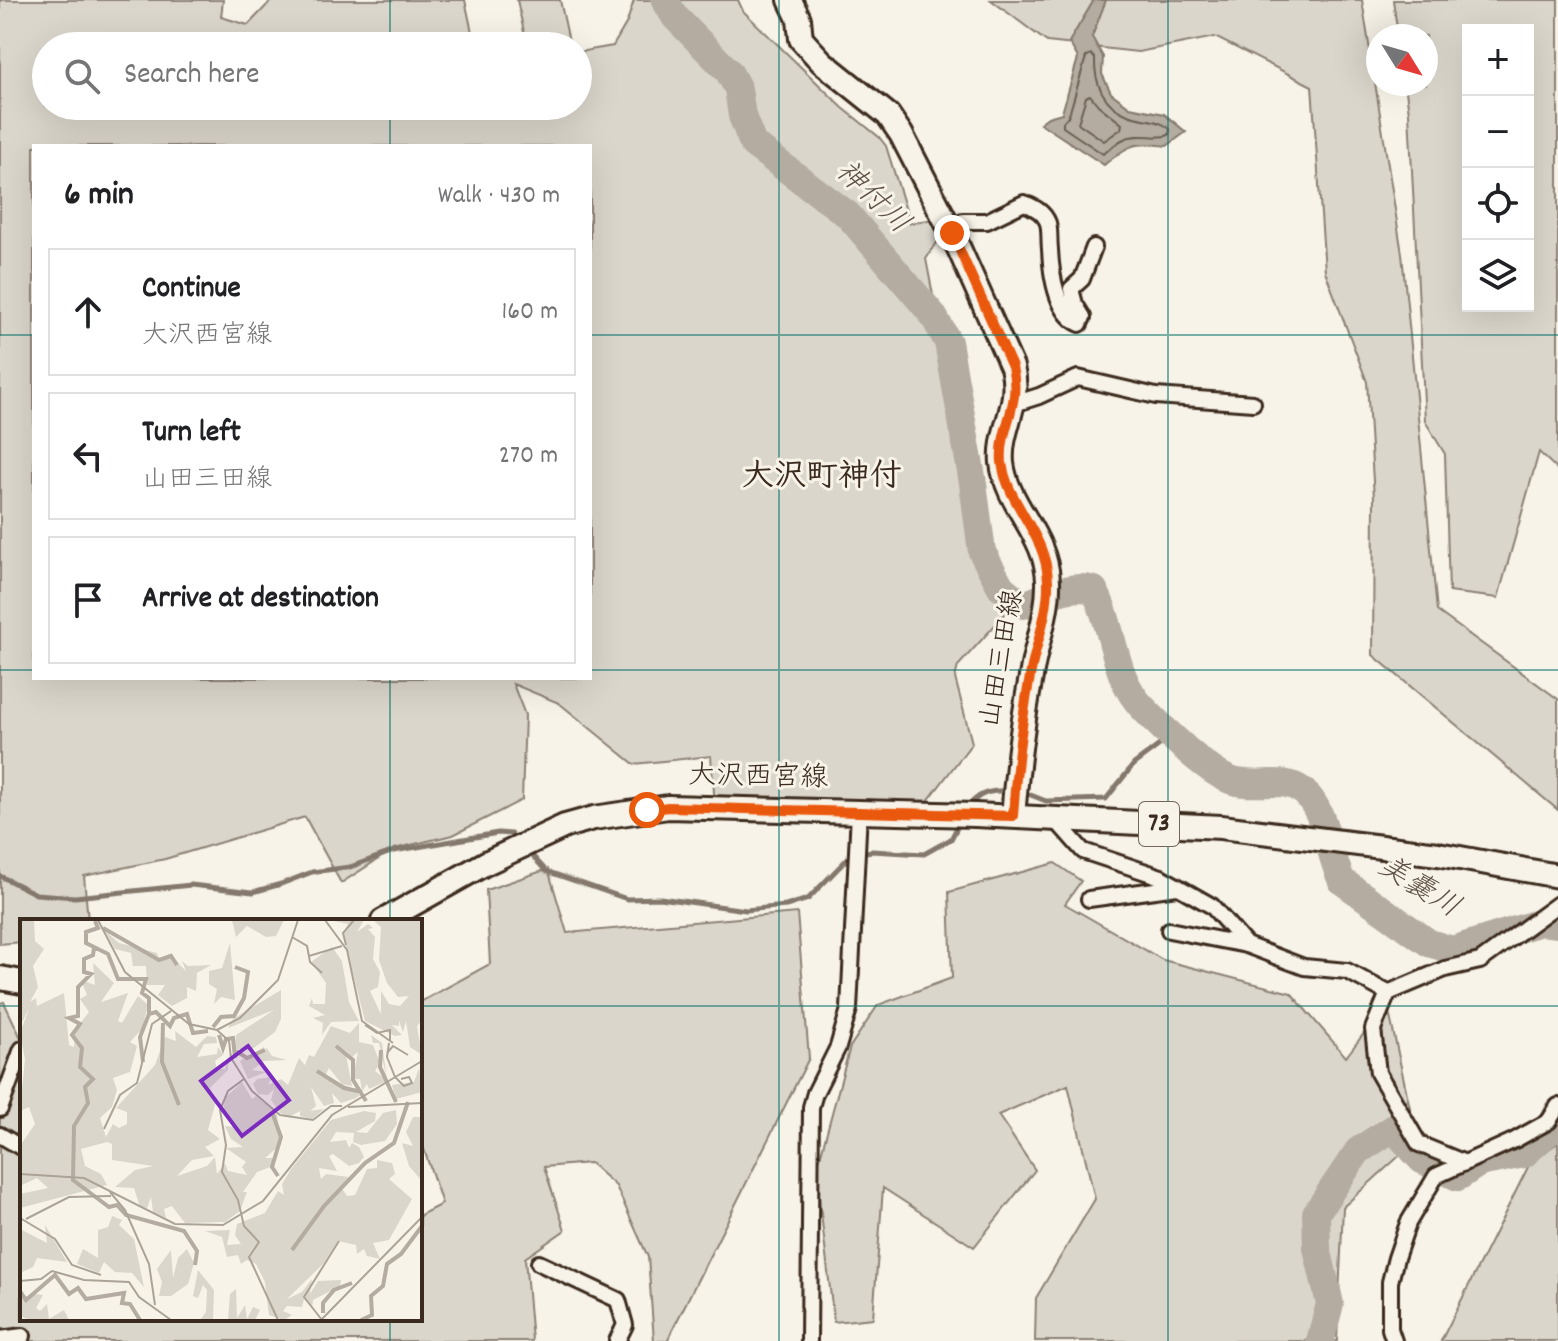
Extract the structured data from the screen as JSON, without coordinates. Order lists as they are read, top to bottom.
{
  "streets": {
    "main road": ["山田三田線", "大沢西宮線", "73"]
  },
  "crossings": [
    ["山田三田線", "大沢西宮線"],
    ["山田三田線", "73"],
    ["大沢西宮線", "73"]
  ],
  "districts": ["大沢町神付"],
  "water": ["神付川", "美嚢川"],
  "north": "bottom right",
  "page": {
    "map_buttons": ["+", "−"],
    "search": "Search here",
    "heading": ["6 min", "Walk · 430 m"],
    "list": [
      ["Continue", "大沢西宮線", "160 m"],
      ["Turn left", "山田三田線", "270 m"],
      "Arrive at destination"
    ]
  }
}
